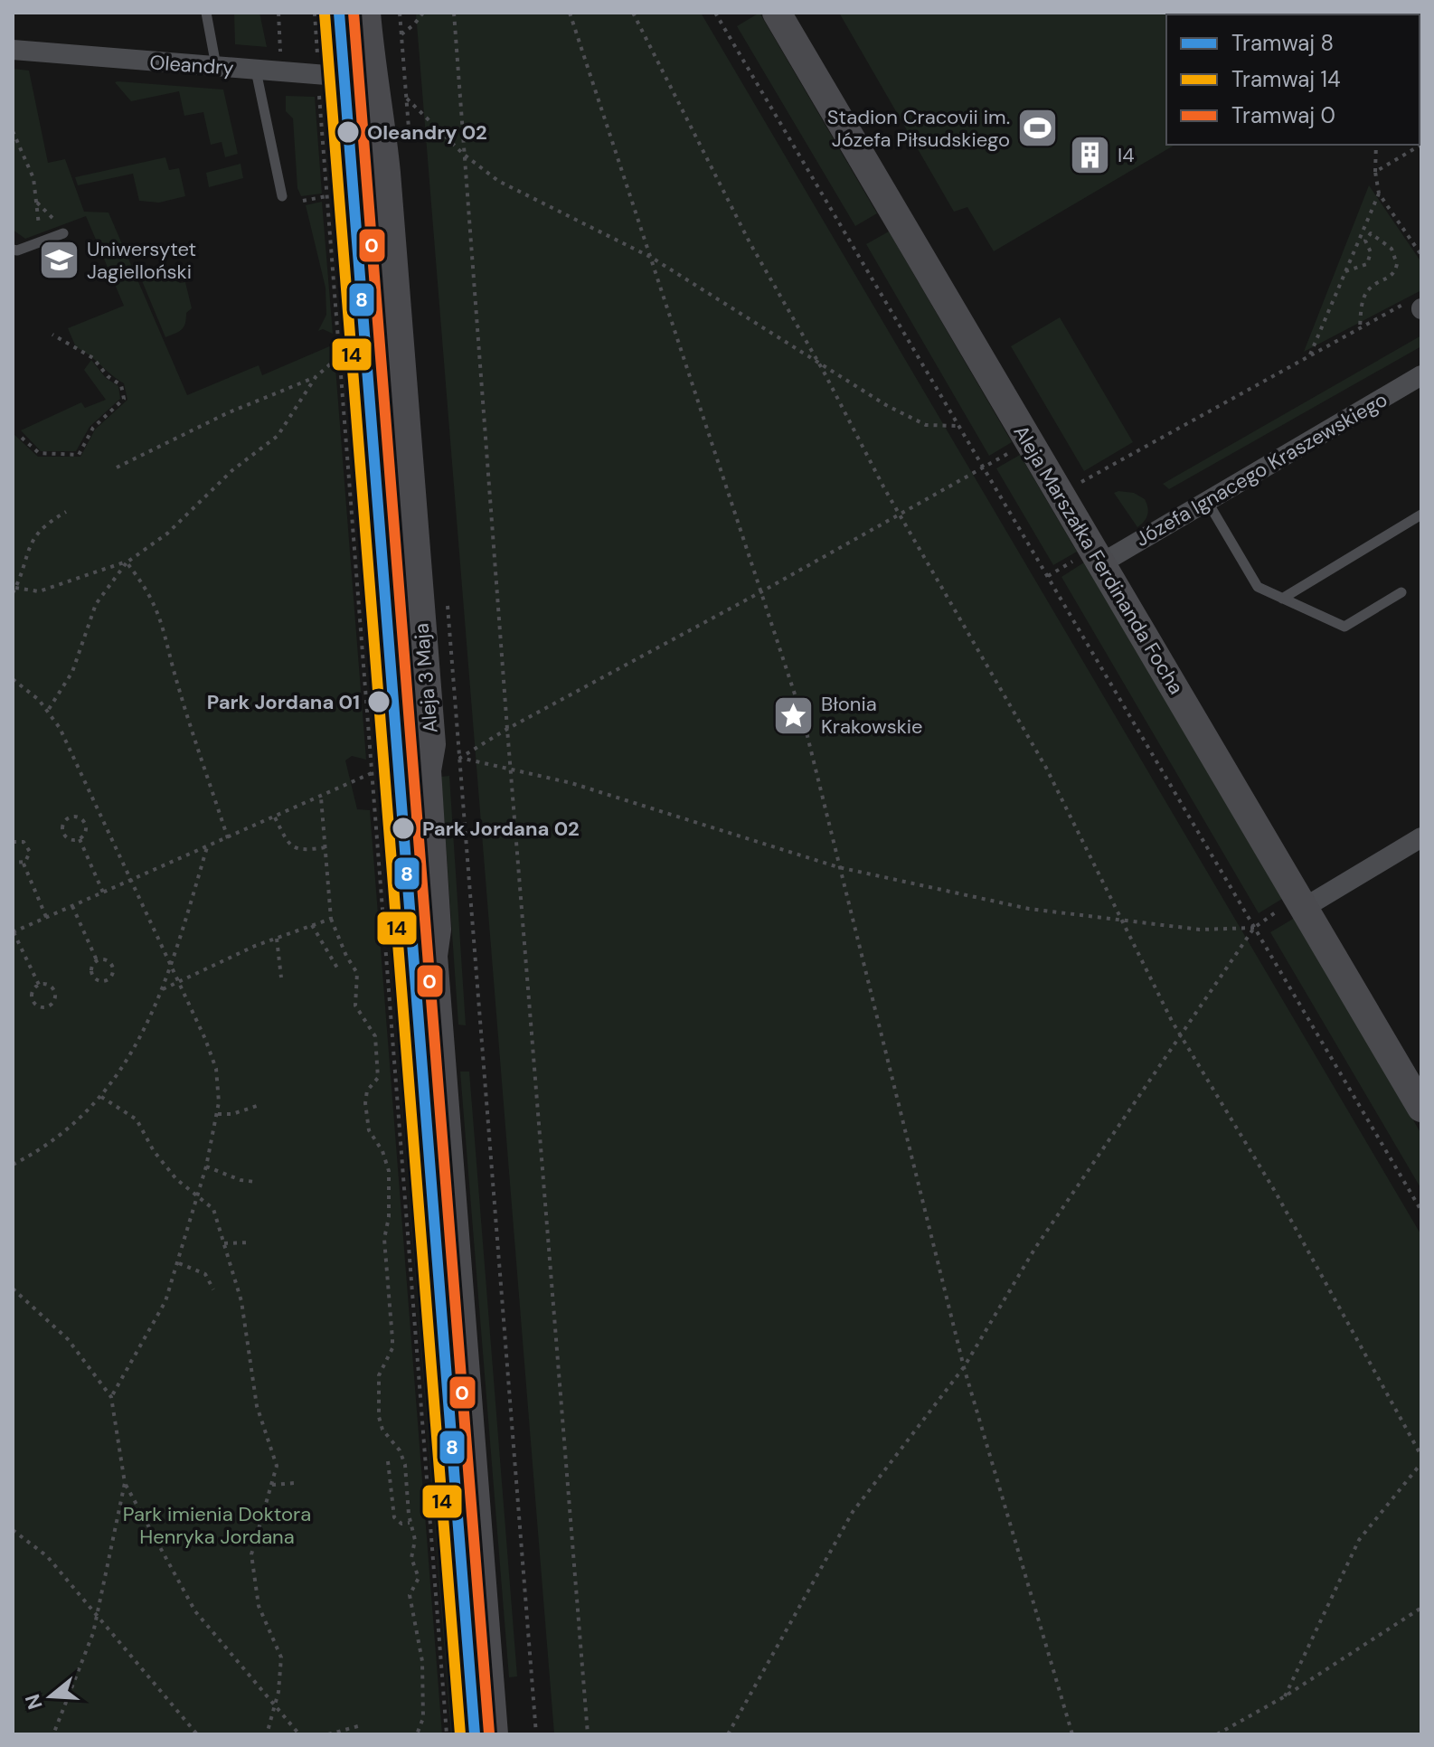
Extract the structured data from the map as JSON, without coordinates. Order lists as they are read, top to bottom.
{
  "streets": {
    "street": [
      "Oleandry",
      "Józefa Ignacego Kraszewskiego",
      "Aleja Marszałka Ferdinanda Focha",
      "Aleja 3 Maja"
    ]
  },
  "crossings": [
    ["Oleandry", "Aleja 3 Maja"],
    ["Józefa Ignacego Kraszewskiego", "Aleja Marszałka Ferdinanda Focha"]
  ],
  "parks": ["Park imienia Doktora Henryka Jordana"],
  "places": {
    "sports": ["Stadion Cracovii im. Józefa Piłsudskiego"],
    "other": ["Oleandry 02", "Park Jordana 01", "Park Jordana 02"],
    "building": ["I4"],
    "school or university": ["Uniwersytet Jagielloński"],
    "place": ["Błonia Krakowskie"]
  },
  "lines": ["tram line 8", "tram line 0", "tram line 14"],
  "legend": ["Tramwaj 8", "Tramwaj 14", "Tramwaj 0"],
  "north": "left"
}
